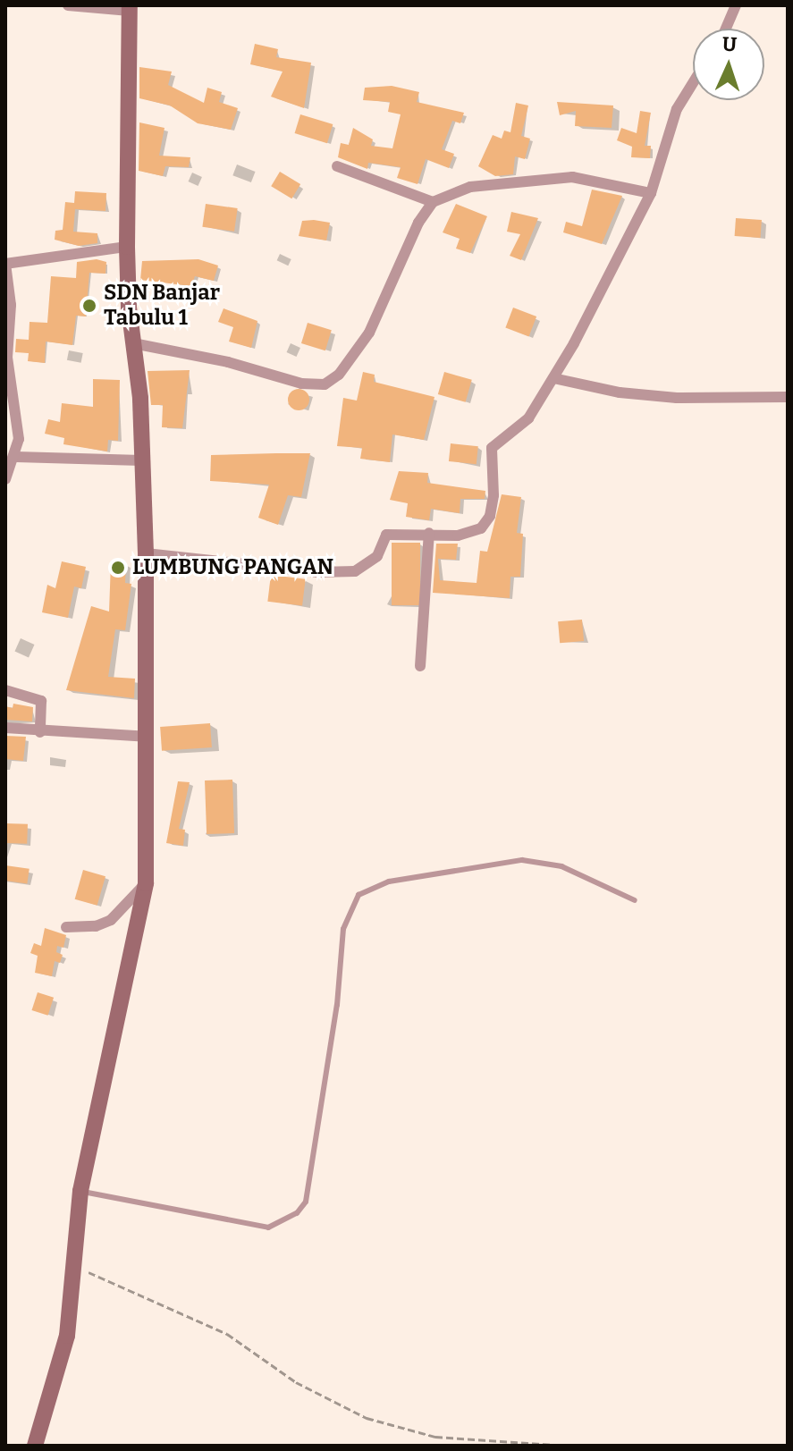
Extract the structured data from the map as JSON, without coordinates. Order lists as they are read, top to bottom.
{
  "places": ["SDN Banjar Tabulu 1", "LUMBUNG PANGAN"],
  "north": "top"
}
